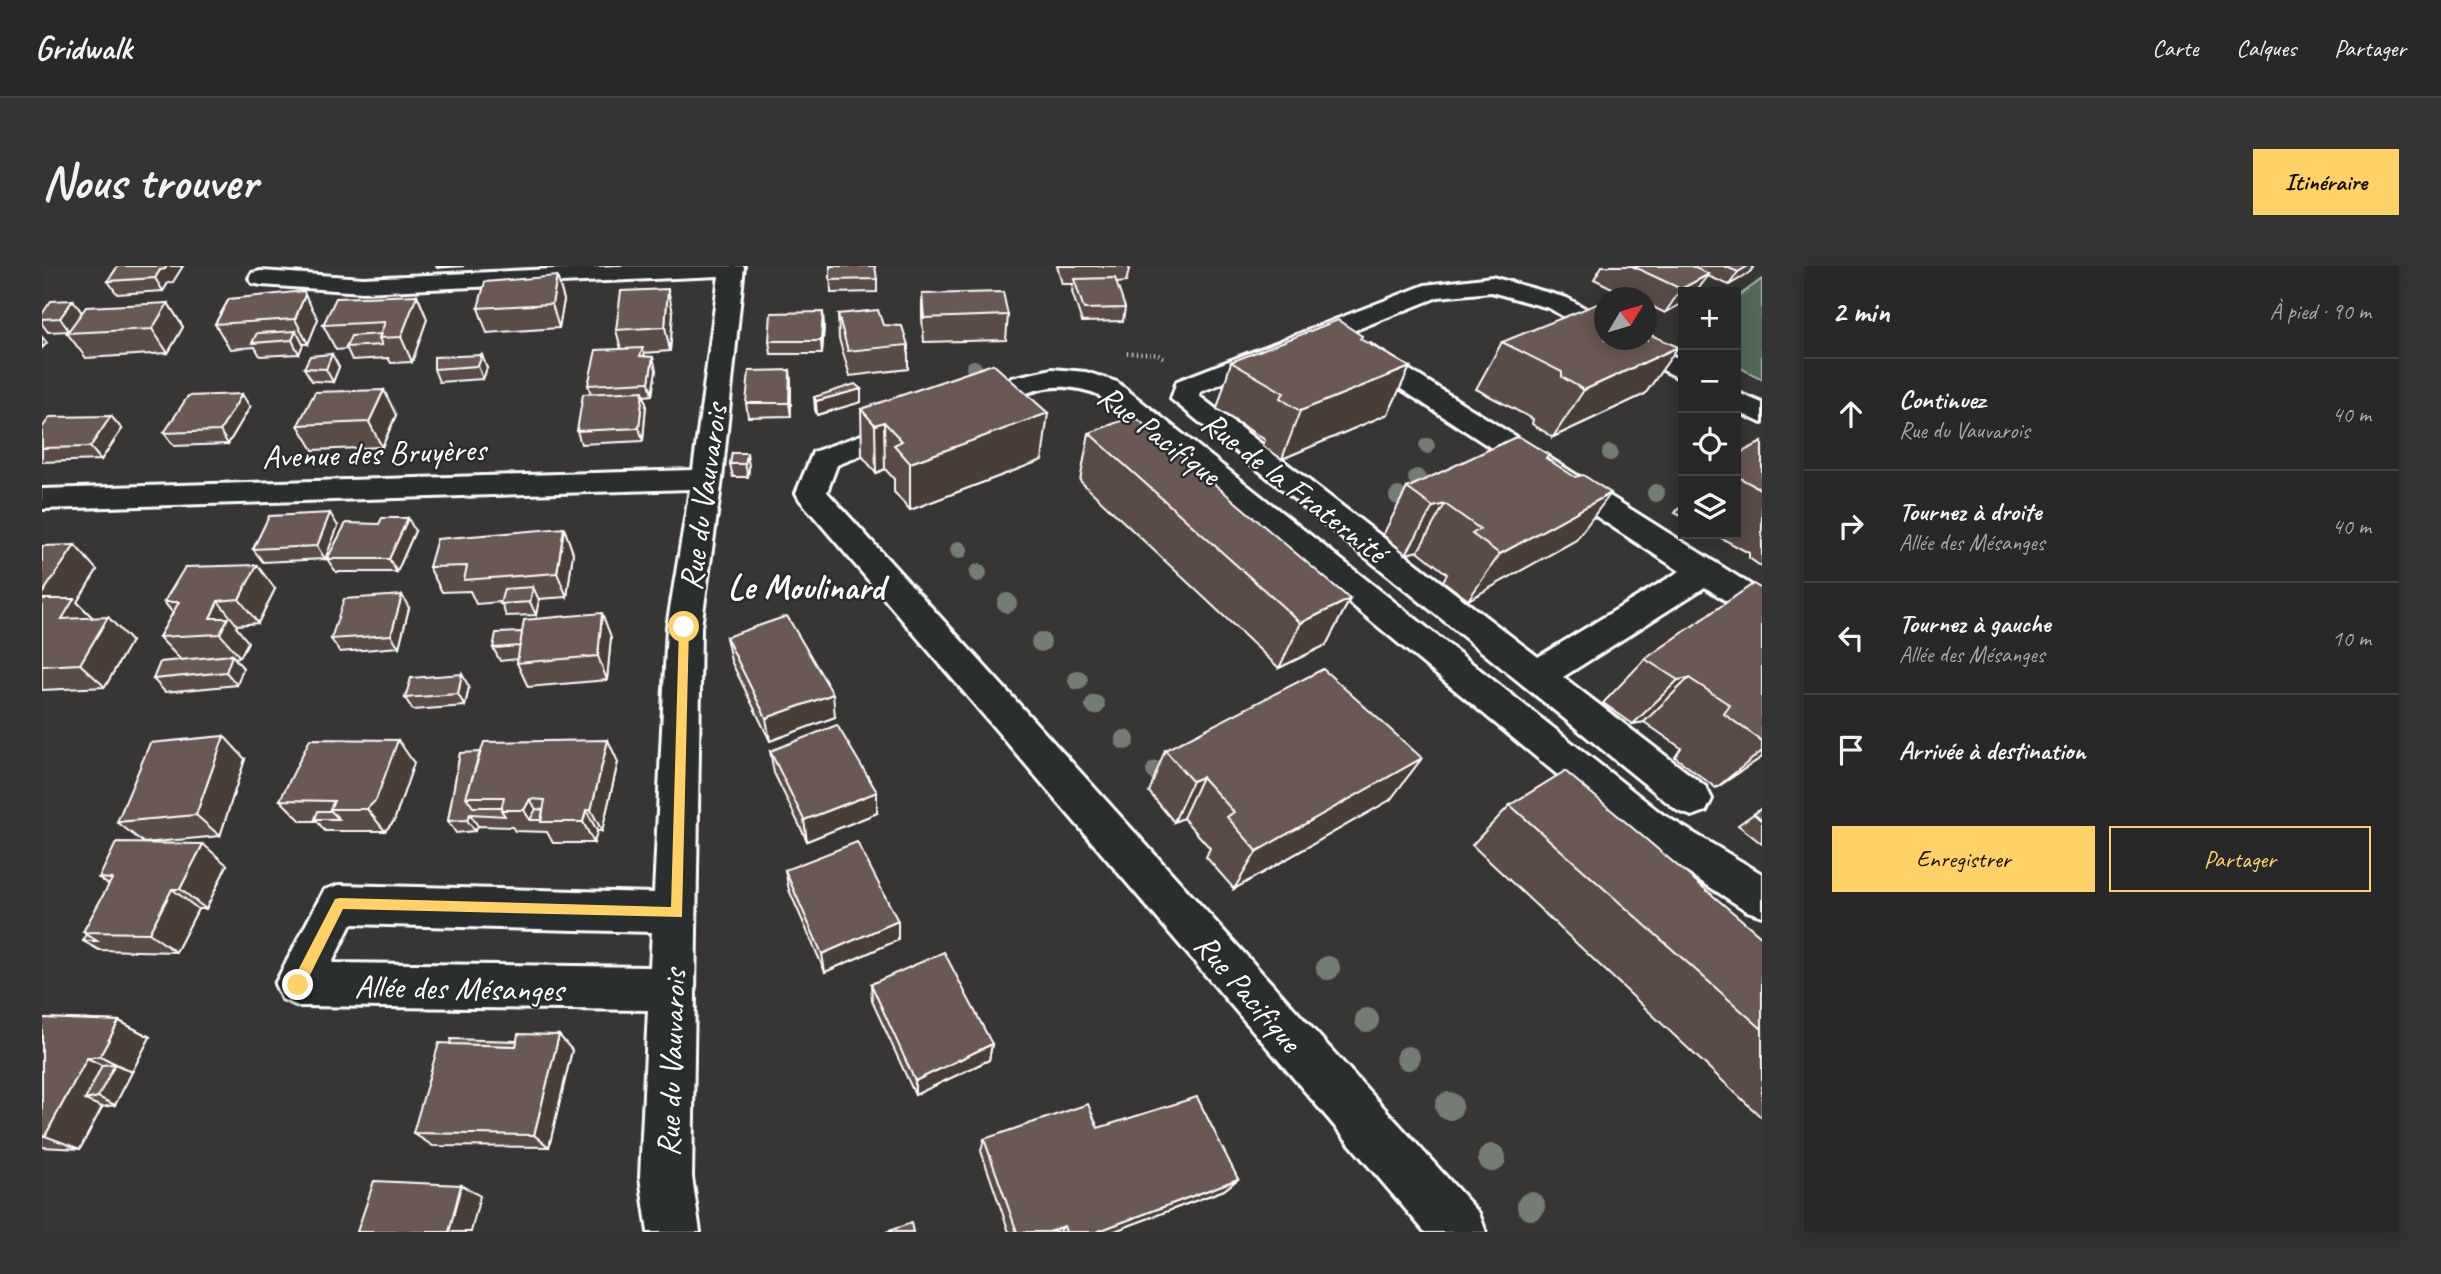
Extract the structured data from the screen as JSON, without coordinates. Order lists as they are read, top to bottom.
{
  "streets": {
    "street": [
      "Rue Pacifique",
      "Avenue des Bruyères",
      "Rue de la Fraternité",
      "Rue du Vauvarois",
      "Allée des Mésanges"
    ]
  },
  "crossings": [
    ["Avenue des Bruyères", "Rue du Vauvarois"],
    ["Rue du Vauvarois", "Allée des Mésanges"]
  ],
  "districts": ["Le Moulinard"],
  "north": "top right",
  "page": {
    "header": "Gridwalk",
    "nav": ["Carte", "Calques", "Partager"],
    "buttons": [
      "Itinéraire",
      ["Enregistrer", "Partager"]
    ],
    "title": "Nous trouver",
    "heading": ["2 min", "À pied · 90 m"],
    "map_buttons": ["+", "−"],
    "list": [
      ["Continuez", "Rue du Vauvarois", "40 m"],
      ["Tournez à droite", "Allée des Mésanges", "40 m"],
      ["Tournez à gauche", "Allée des Mésanges", "10 m"],
      "Arrivée à destination"
    ]
  }
}
